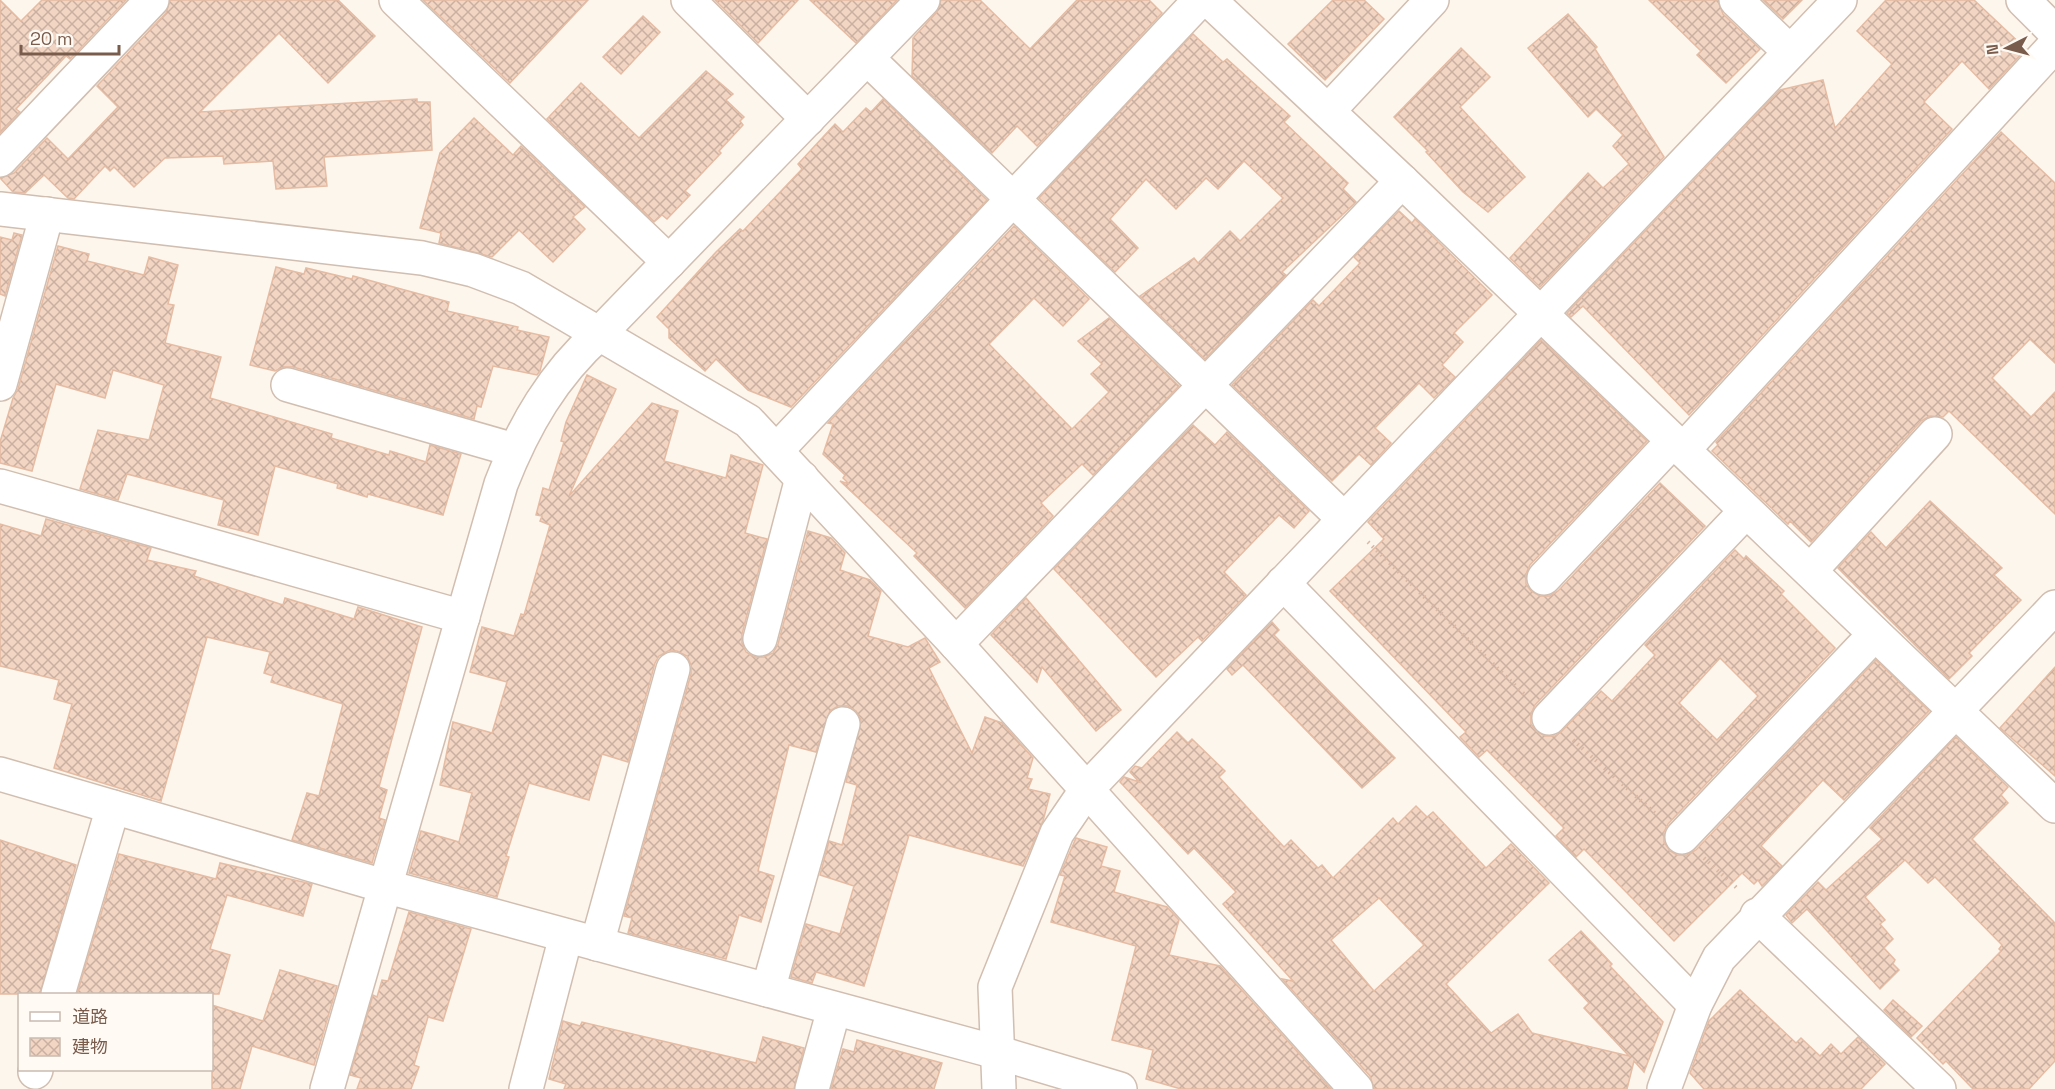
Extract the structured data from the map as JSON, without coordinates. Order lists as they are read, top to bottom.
{
  "legend": ["道路", "建物"],
  "scale_bar": "20 m",
  "north": "left"
}
